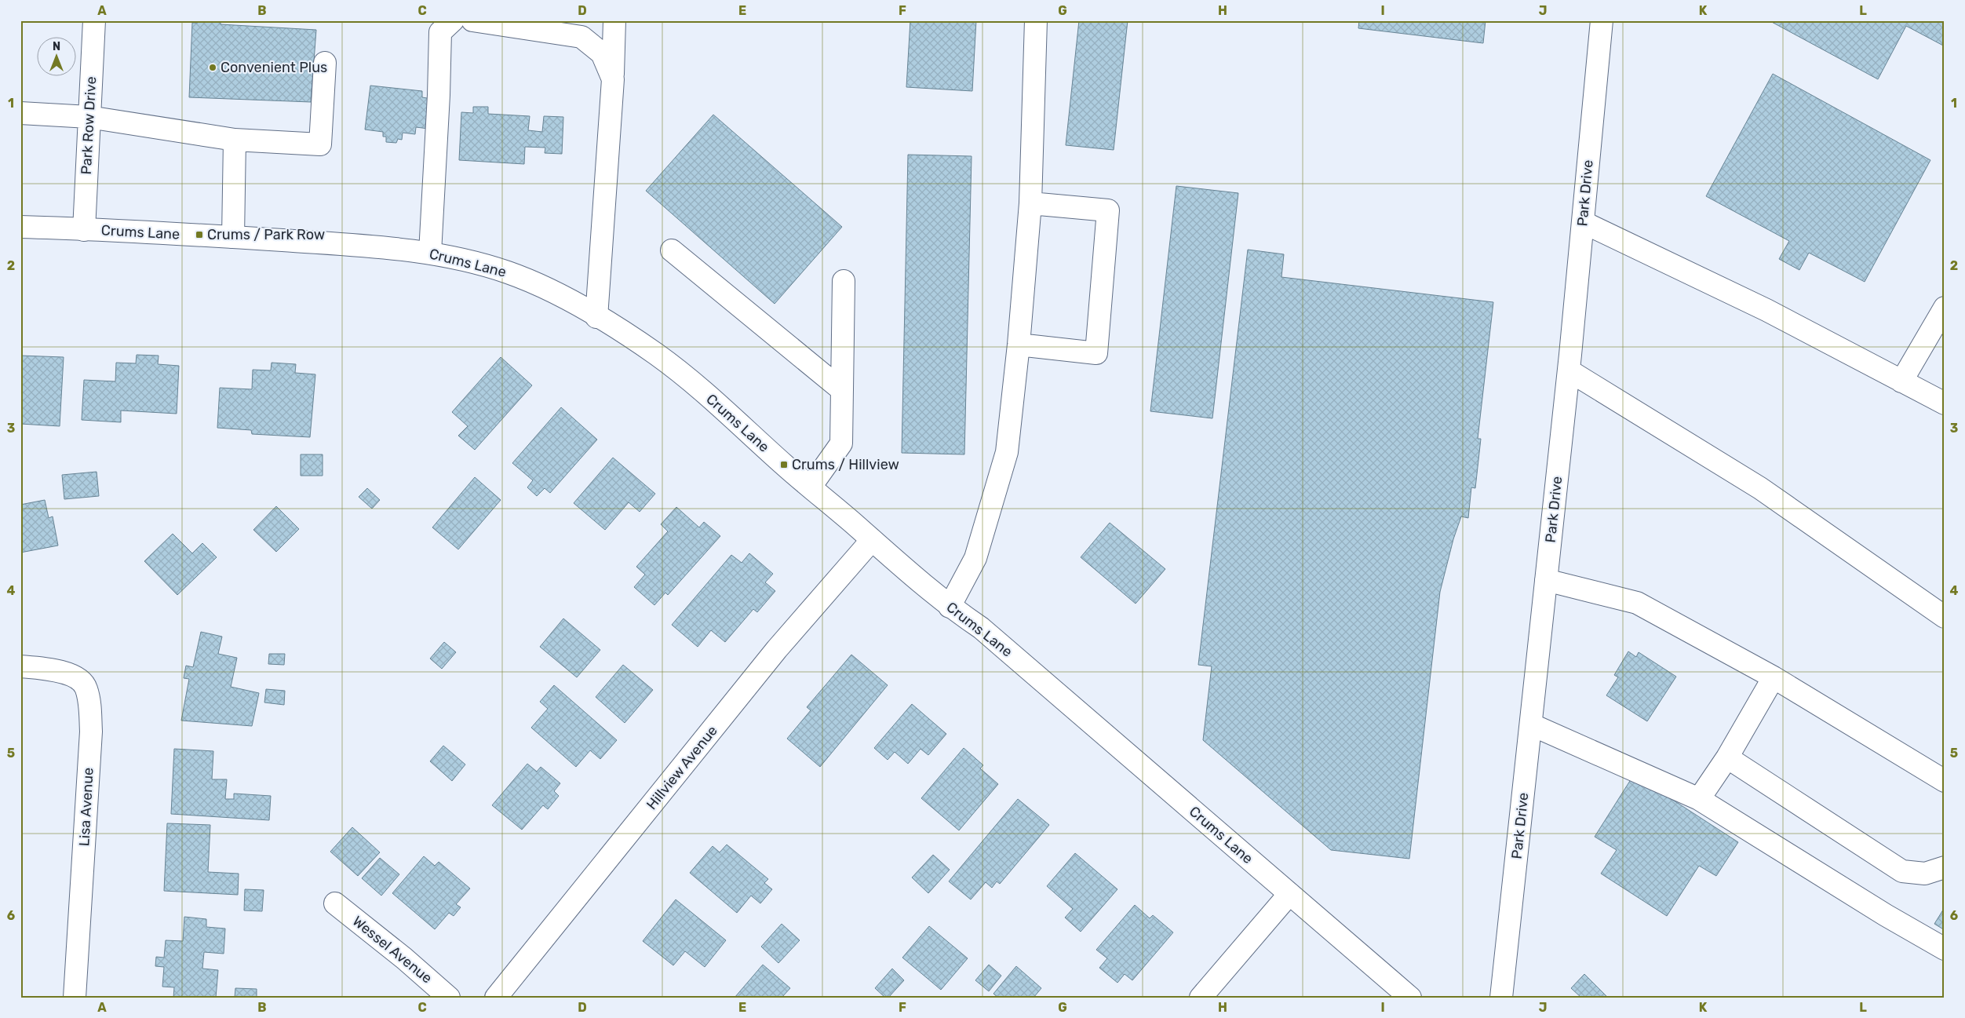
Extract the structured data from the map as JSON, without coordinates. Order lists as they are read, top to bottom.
{
  "streets": {
    "street": [
      "Park Row Drive",
      "Park Drive",
      "Crums Lane",
      "Hillview Avenue",
      "Lisa Avenue",
      "Wessel Avenue"
    ]
  },
  "crossings": [
    ["Park Row Drive", "Crums Lane"],
    ["Crums Lane", "Hillview Avenue"]
  ],
  "places": {
    "other": ["Convenient Plus"],
    "transit": ["Crums / Park Row", "Crums / Hillview"]
  },
  "north": "top",
  "grid": {
    "columns": [
      "A",
      "B",
      "C",
      "D",
      "E",
      "F",
      "G",
      "H",
      "I",
      "J",
      "K",
      "L"
    ],
    "rows": [
      "1",
      "2",
      "3",
      "4",
      "5",
      "6"
    ]
  }
}
